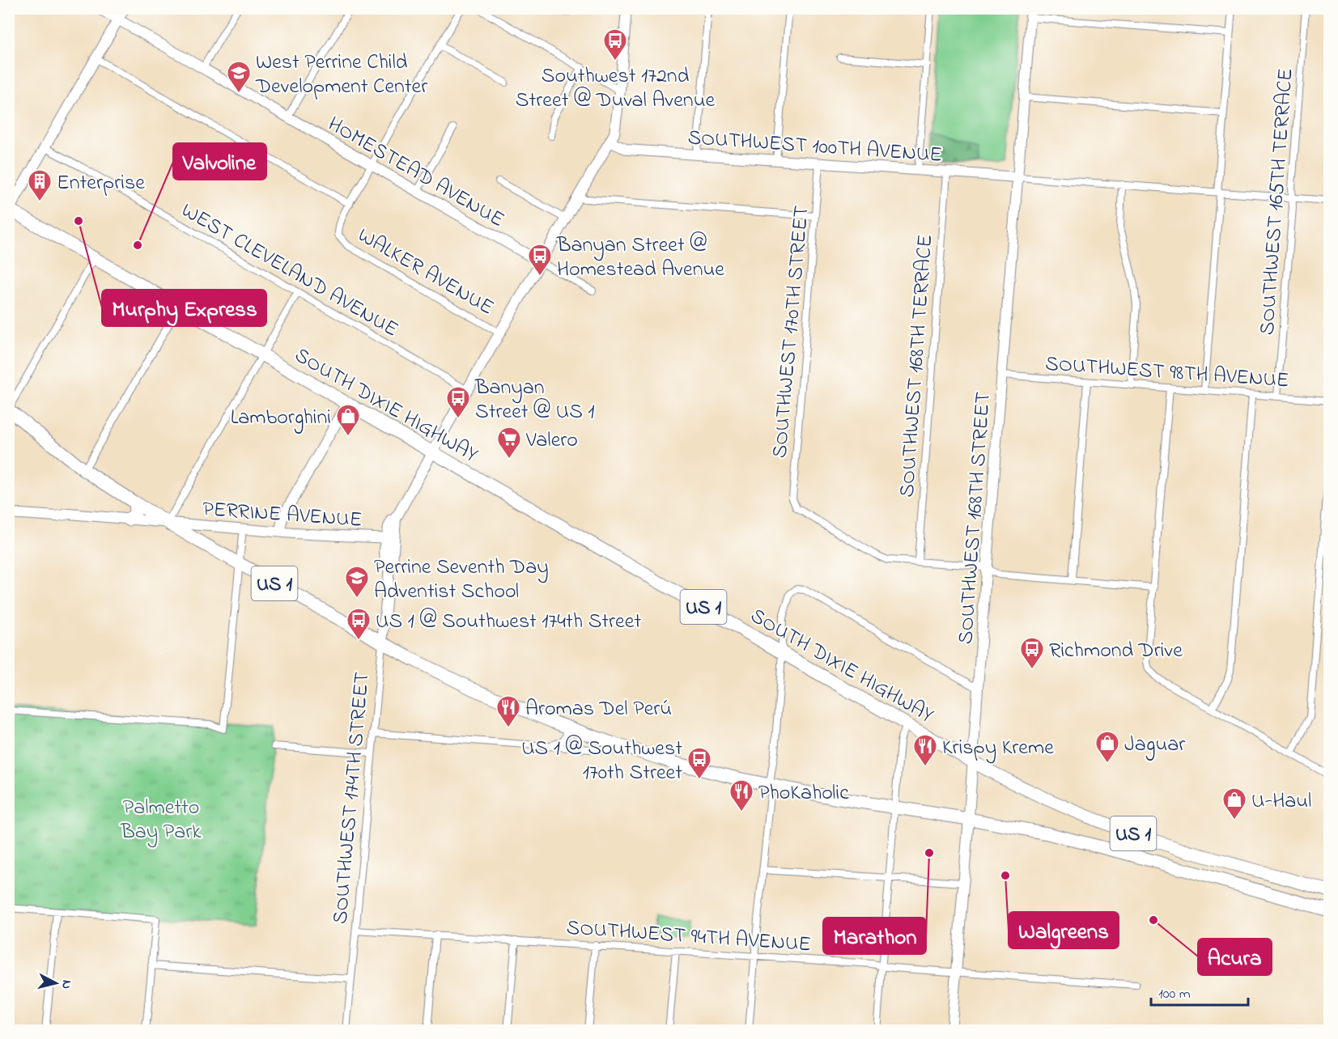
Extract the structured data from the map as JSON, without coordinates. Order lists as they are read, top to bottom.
{
  "streets": {
    "highway": ["SOUTH DIXIE HIGHWAY", "US 1"],
    "street": [
      "SOUTHWEST 100TH AVENUE",
      "HOMESTEAD AVENUE",
      "SOUTHWEST 165TH TERRACE",
      "WEST CLEVELAND AVENUE",
      "WALKER AVENUE",
      "SOUTHWEST 170TH STREET",
      "SOUTHWEST 168TH TERRACE",
      "SOUTHWEST 98TH AVENUE",
      "PERRINE AVENUE",
      "SOUTHWEST 168TH STREET",
      "SOUTHWEST 174TH STREET",
      "SOUTHWEST 94TH AVENUE"
    ]
  },
  "crossings": [
    ["SOUTHWEST 100TH AVENUE", "SOUTHWEST 170TH STREET"],
    ["SOUTHWEST 100TH AVENUE", "SOUTHWEST 168TH TERRACE"],
    ["SOUTHWEST 100TH AVENUE", "SOUTHWEST 168TH STREET"],
    ["SOUTHWEST 165TH TERRACE", "SOUTHWEST 98TH AVENUE"],
    ["SOUTHWEST 170TH STREET", "SOUTHWEST 168TH TERRACE"],
    ["SOUTHWEST 98TH AVENUE", "SOUTHWEST 168TH STREET"],
    ["SOUTH DIXIE HIGHWAY", "SOUTHWEST 168TH STREET"],
    ["PERRINE AVENUE", "US 1"],
    ["PERRINE AVENUE", "SOUTHWEST 174TH STREET"],
    ["SOUTHWEST 168TH STREET", "US 1"],
    ["SOUTHWEST 168TH STREET", "SOUTHWEST 94TH AVENUE"],
    ["US 1", "SOUTHWEST 174TH STREET"],
    ["SOUTHWEST 174TH STREET", "SOUTHWEST 94TH AVENUE"]
  ],
  "parks": ["Palmetto Bay Park"],
  "places": {
    "bus stop": [
      "Southwest 172nd Street @ Duval Avenue",
      "Banyan Street @ Homestead Avenue",
      "Banyan Street @ US 1",
      "US 1 @ Southwest 174th Street",
      "Richmond Drive",
      "US 1 @ Southwest 170th Street"
    ],
    "school or university": ["West Perrine Child Development Center", "Perrine Seventh Day Adventist School"],
    "building": ["Enterprise"],
    "other": [
      "Murphy Express",
      "Valvoline",
      "Marathon",
      "Walgreens",
      "Acura"
    ],
    "shop": ["Lamborghini", "Jaguar", "U-Haul"],
    "supermarket": ["Valero"],
    "restaurant": ["Aromas Del Perú", "Krispy Kreme", "PhoKaholic"]
  },
  "scale_bar": "100 m",
  "north": "right"
}
